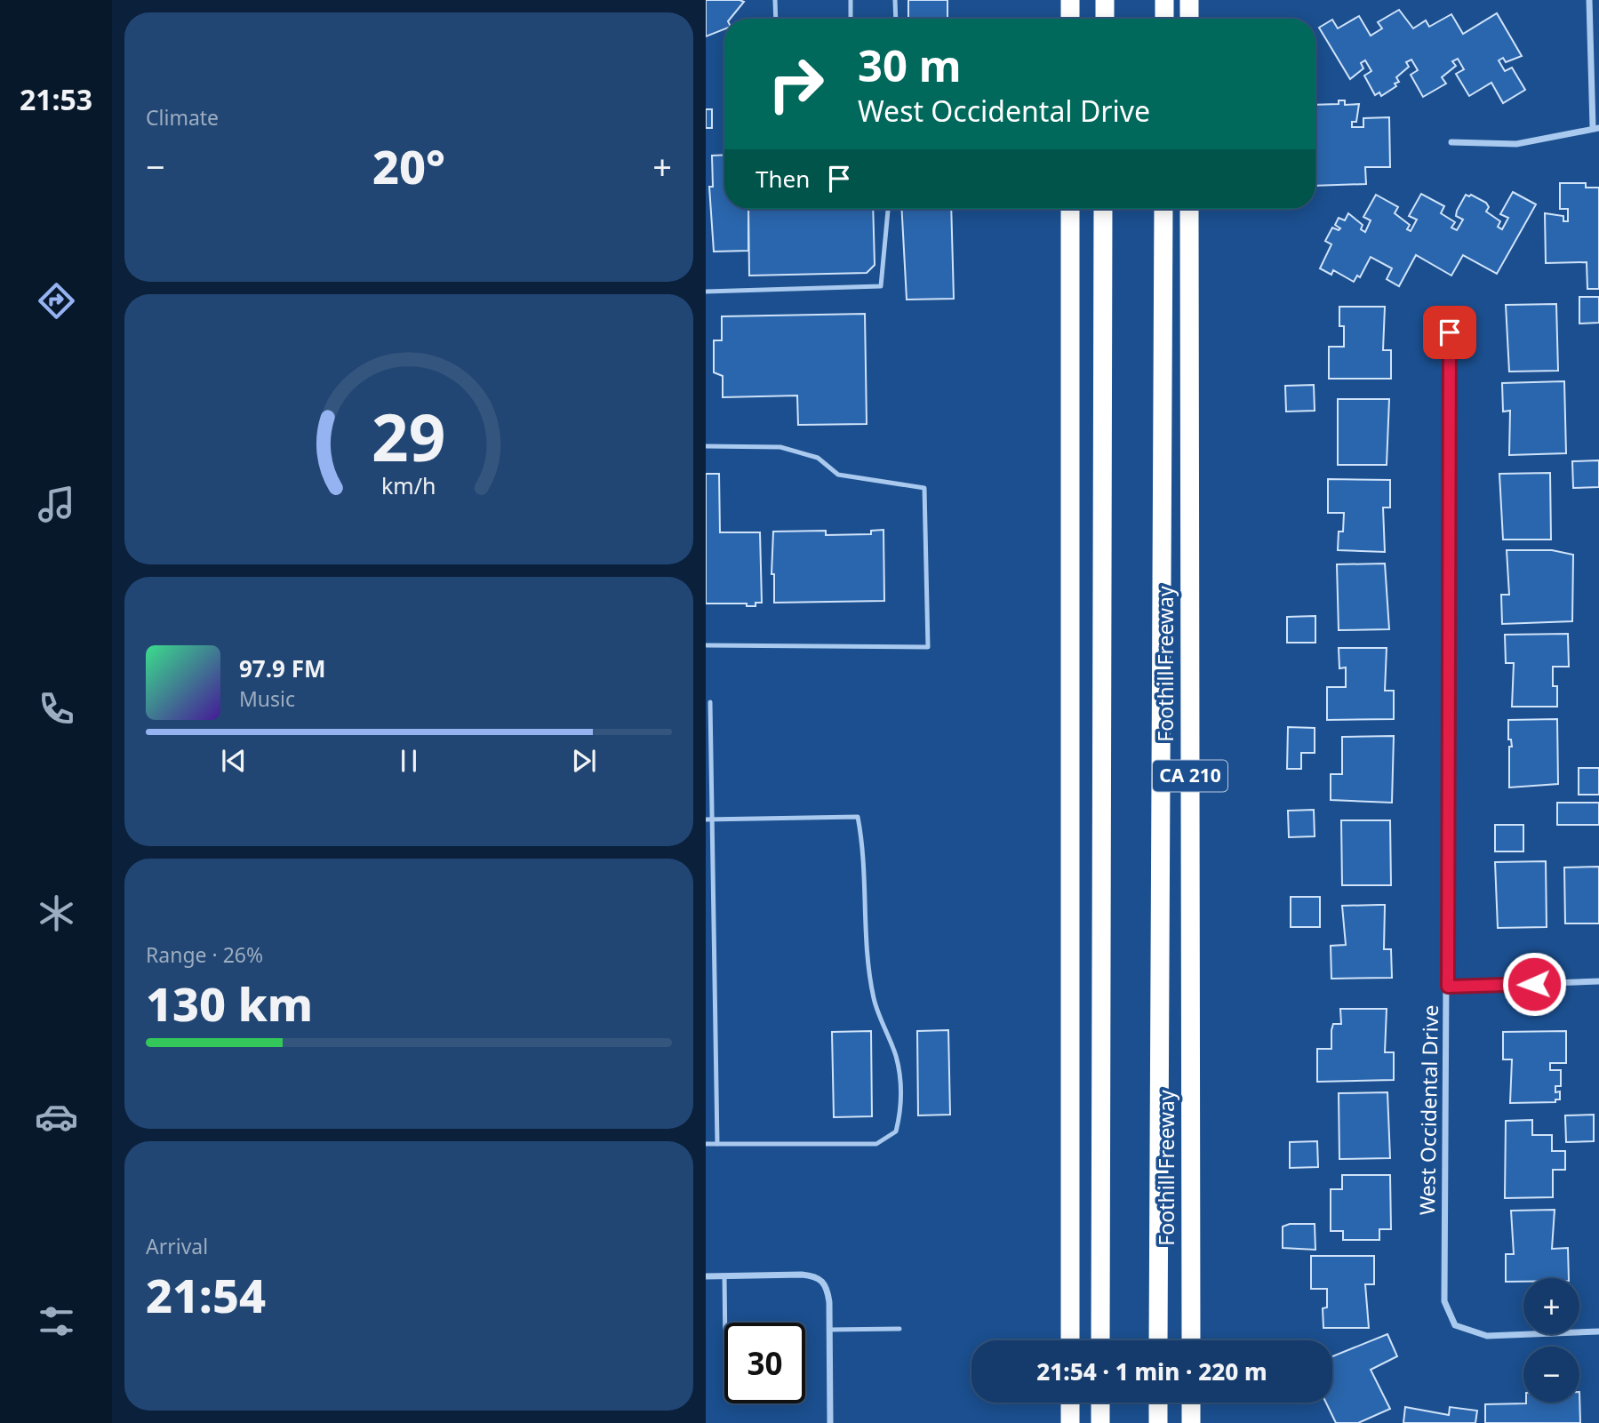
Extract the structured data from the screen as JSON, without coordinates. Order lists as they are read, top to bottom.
{
  "streets": {
    "highway": ["Foothill Freeway", "CA 210"],
    "street": ["West Occidental Drive"]
  },
  "page": {
    "tabs": "21:53",
    "tile": [
      "Climate",
      ["Range · 26%", "130 km"],
      ["Arrival", "21:54"]
    ],
    "turn": ["30 m", "West Occidental Drive"],
    "heat": ["−", "20°", "+"],
    "then": "Then",
    "song": ["97.9 FM", "Music"],
    "map_buttons": ["+", "−"],
    "limit": "30",
    "trip": "21:54 · 1 min · 220 m",
    "gauge": ["29", "km/h"]
  }
}
